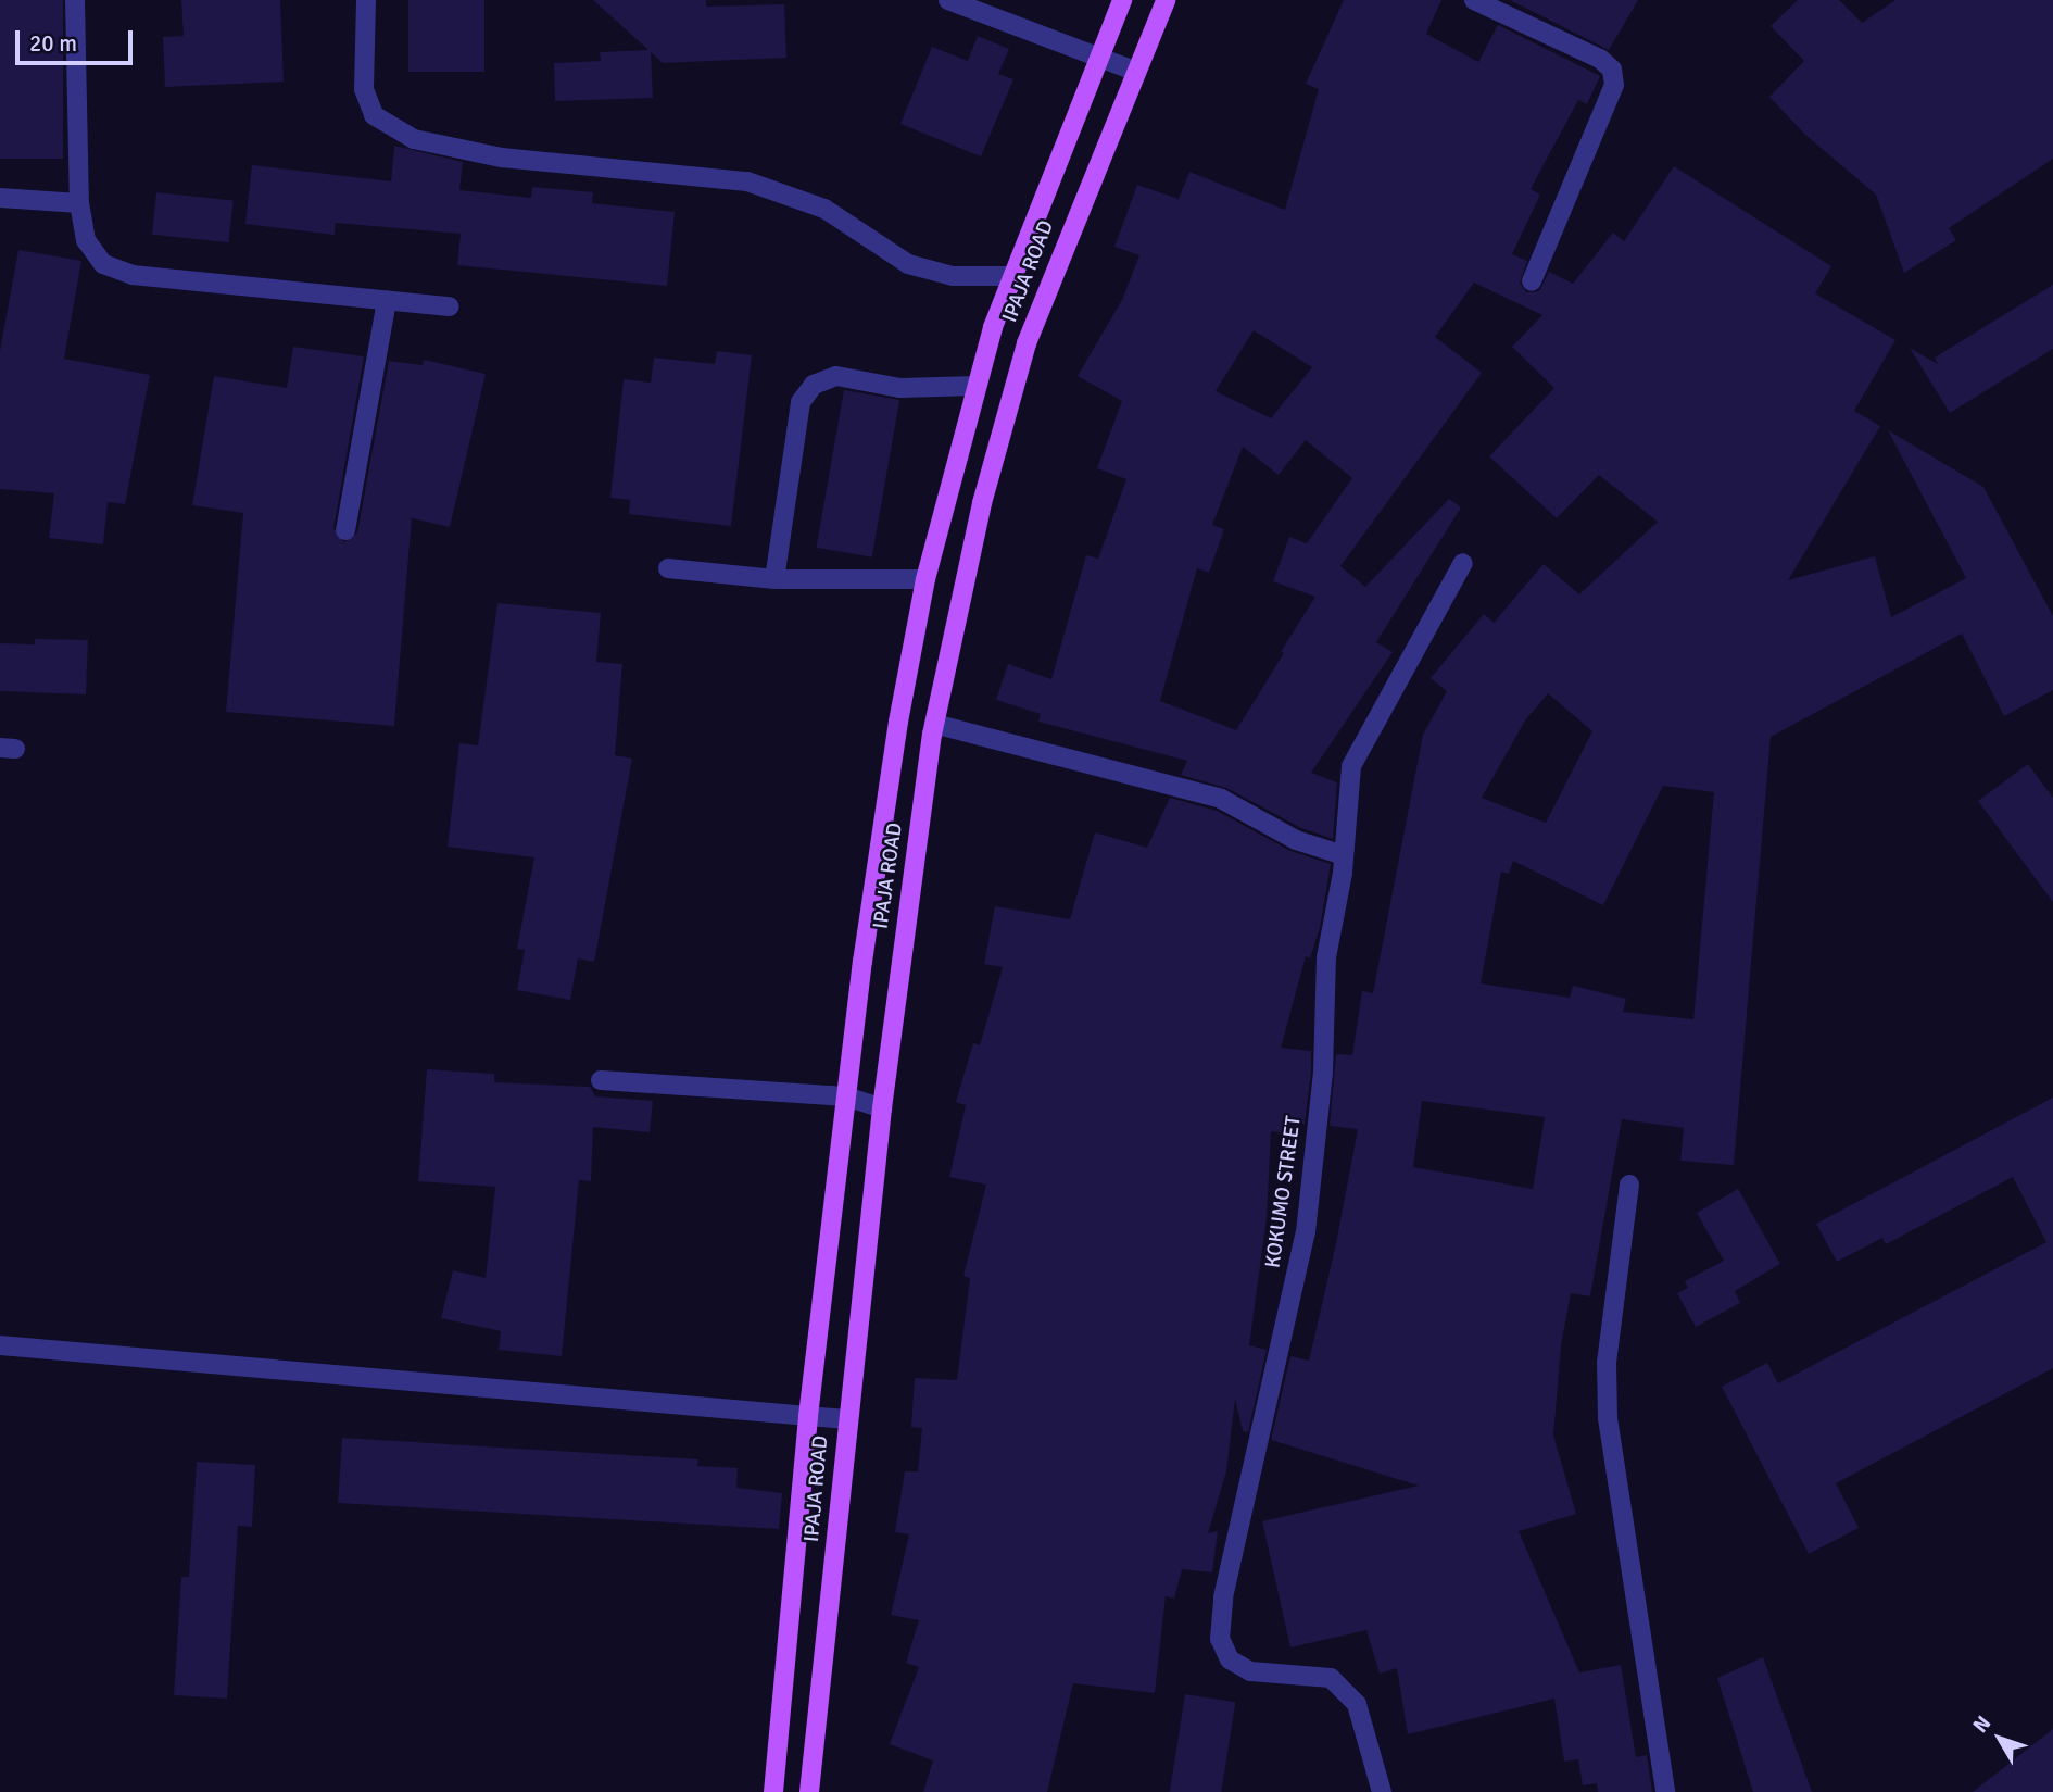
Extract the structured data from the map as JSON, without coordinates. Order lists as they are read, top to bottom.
{
  "streets": {
    "main road": ["IPAJA ROAD"],
    "street": ["KOKUMO STREET"]
  },
  "scale_bar": "20 m",
  "north": "top left"
}
